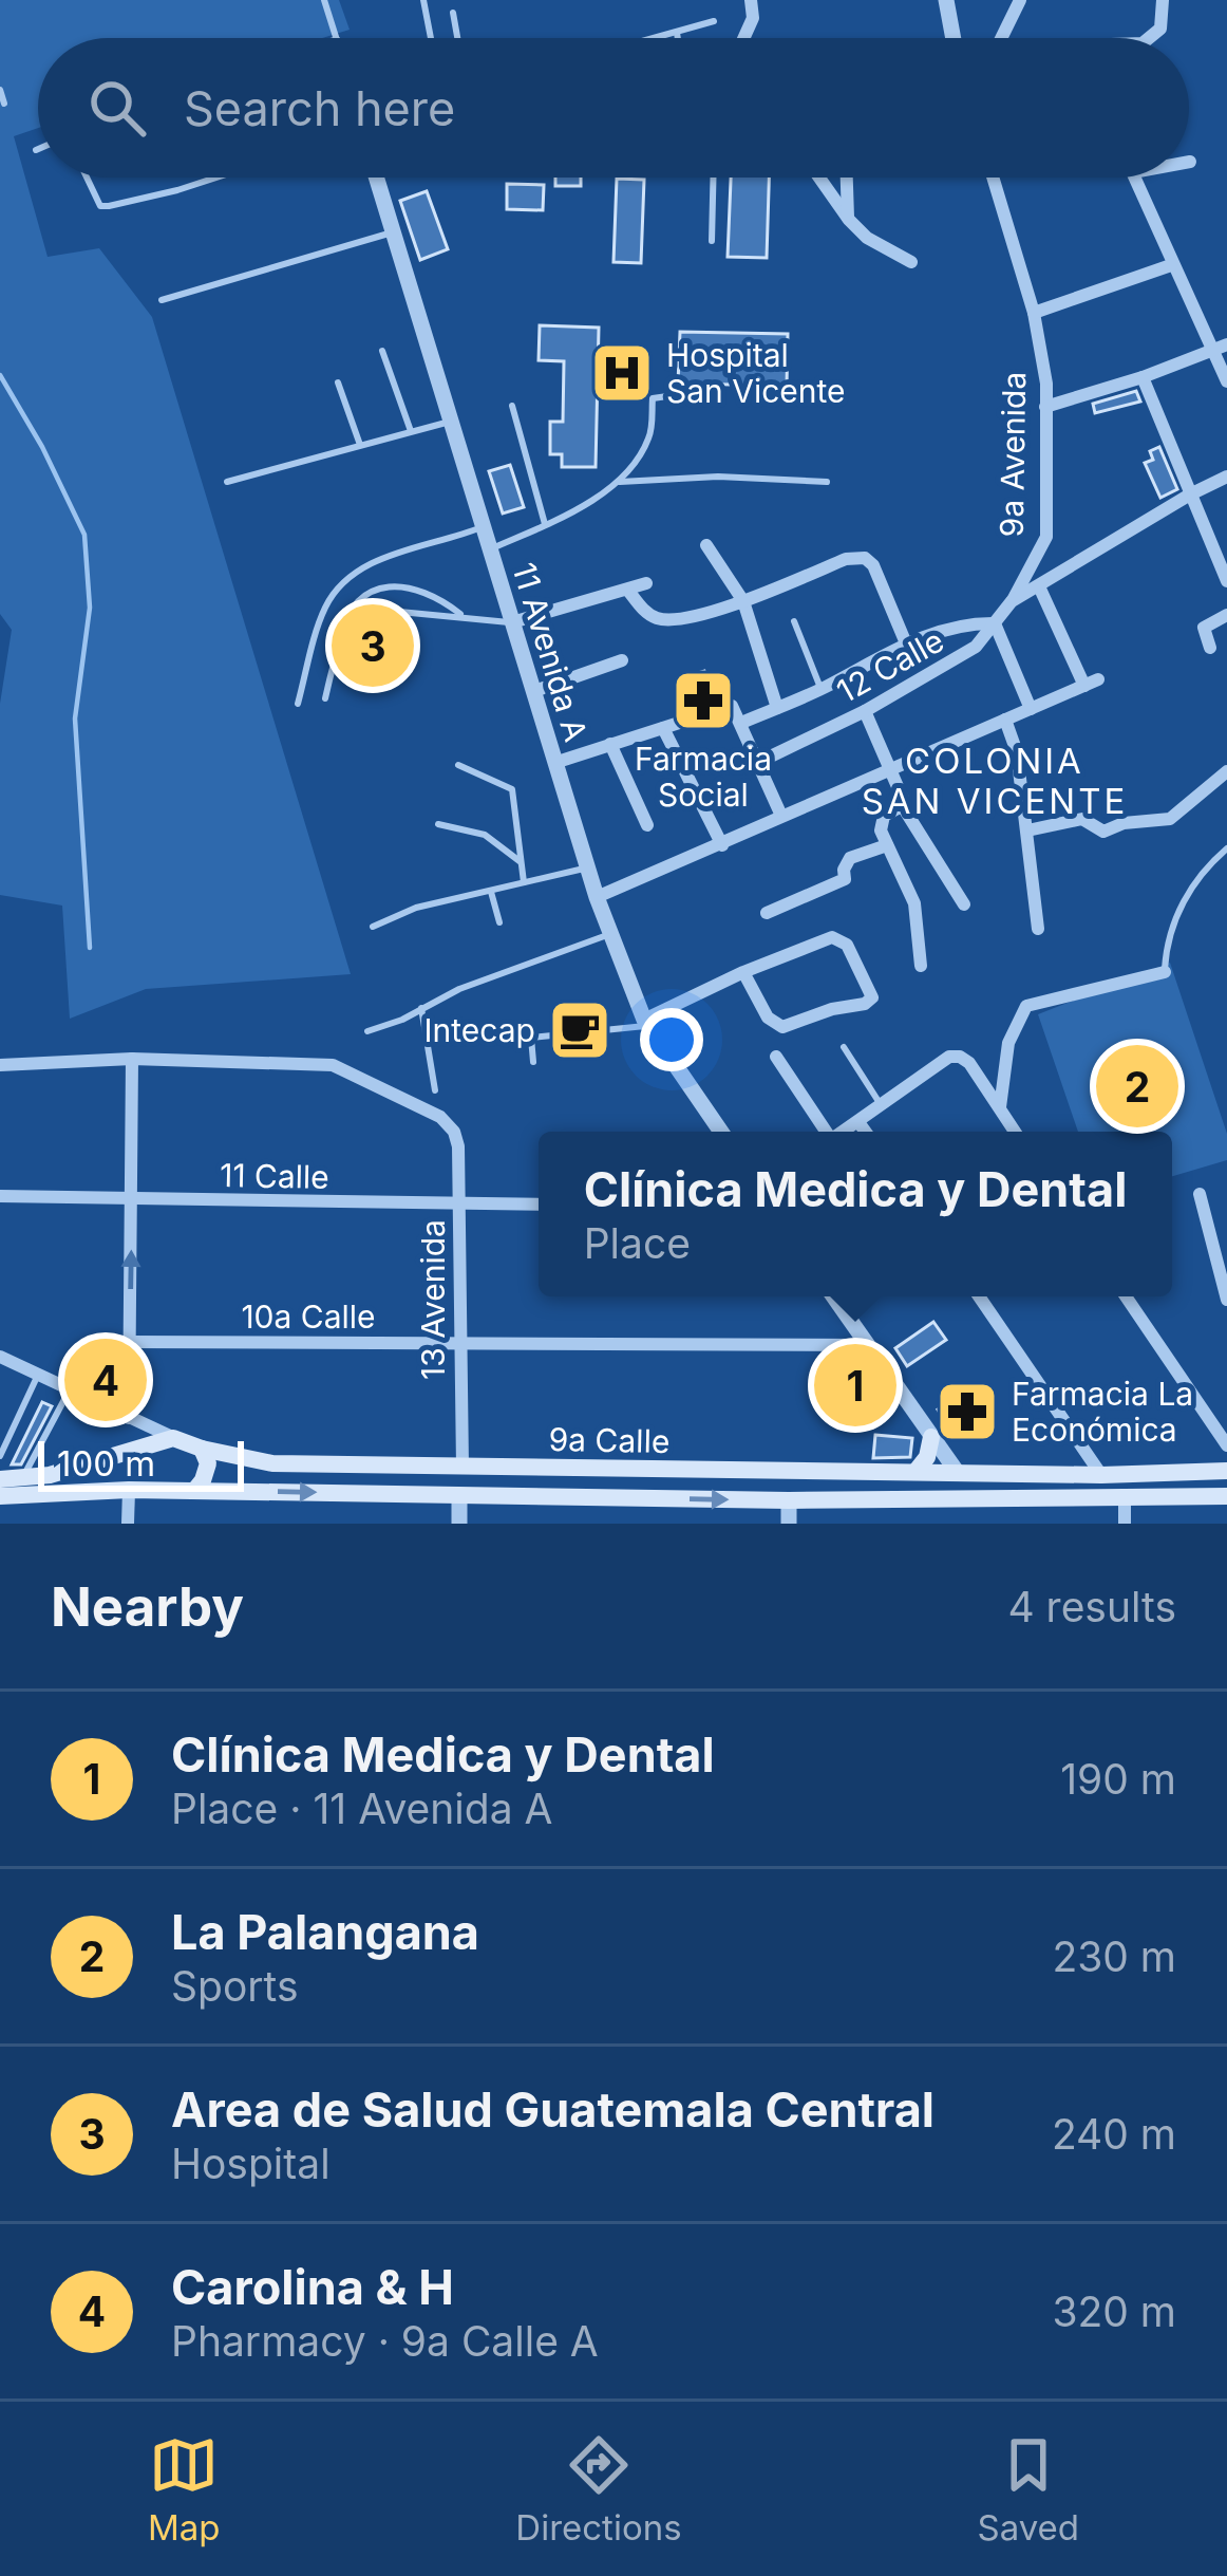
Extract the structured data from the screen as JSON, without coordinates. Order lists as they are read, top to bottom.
{
  "streets": {
    "main road": ["9a Calle"],
    "street": [
      "9a Avenida",
      "11 Avenida A",
      "12 Calle",
      "11 Calle",
      "13 Avenida",
      "10a Calle"
    ]
  },
  "crossings": [
    ["9a Avenida", "12 Calle"],
    ["11 Calle", "13 Avenida"],
    ["13 Avenida", "10a Calle"],
    ["13 Avenida", "9a Calle"]
  ],
  "districts": ["COLONIA SAN VICENTE"],
  "places": {
    "hospital": ["Hospital San Vicente"],
    "pharmacy": ["Farmacia Social", "Farmacia La Económica"],
    "cafe": ["Intecap"]
  },
  "scale_bar": "100 m",
  "page": {
    "search": "Search here",
    "pins": [
      "3",
      "2",
      "4",
      "1"
    ],
    "popup": ["Clínica Medica y Dental", "Place"],
    "scale": "100 m",
    "heading": ["Nearby", "4 results"],
    "list": [
      {
        "mark": "1",
        "name": "Clínica Medica y Dental",
        "note": "Place · 11 Avenida A",
        "value": "190 m"
      },
      {
        "mark": "2",
        "name": "La Palangana",
        "note": "Sports",
        "value": "230 m"
      },
      {
        "mark": "3",
        "name": "Area de Salud Guatemala Central",
        "note": "Hospital",
        "value": "240 m"
      },
      {
        "mark": "4",
        "name": "Carolina & H",
        "note": "Pharmacy · 9a Calle A",
        "value": "320 m"
      }
    ],
    "nav": ["Map", "Directions", "Saved"]
  }
}
